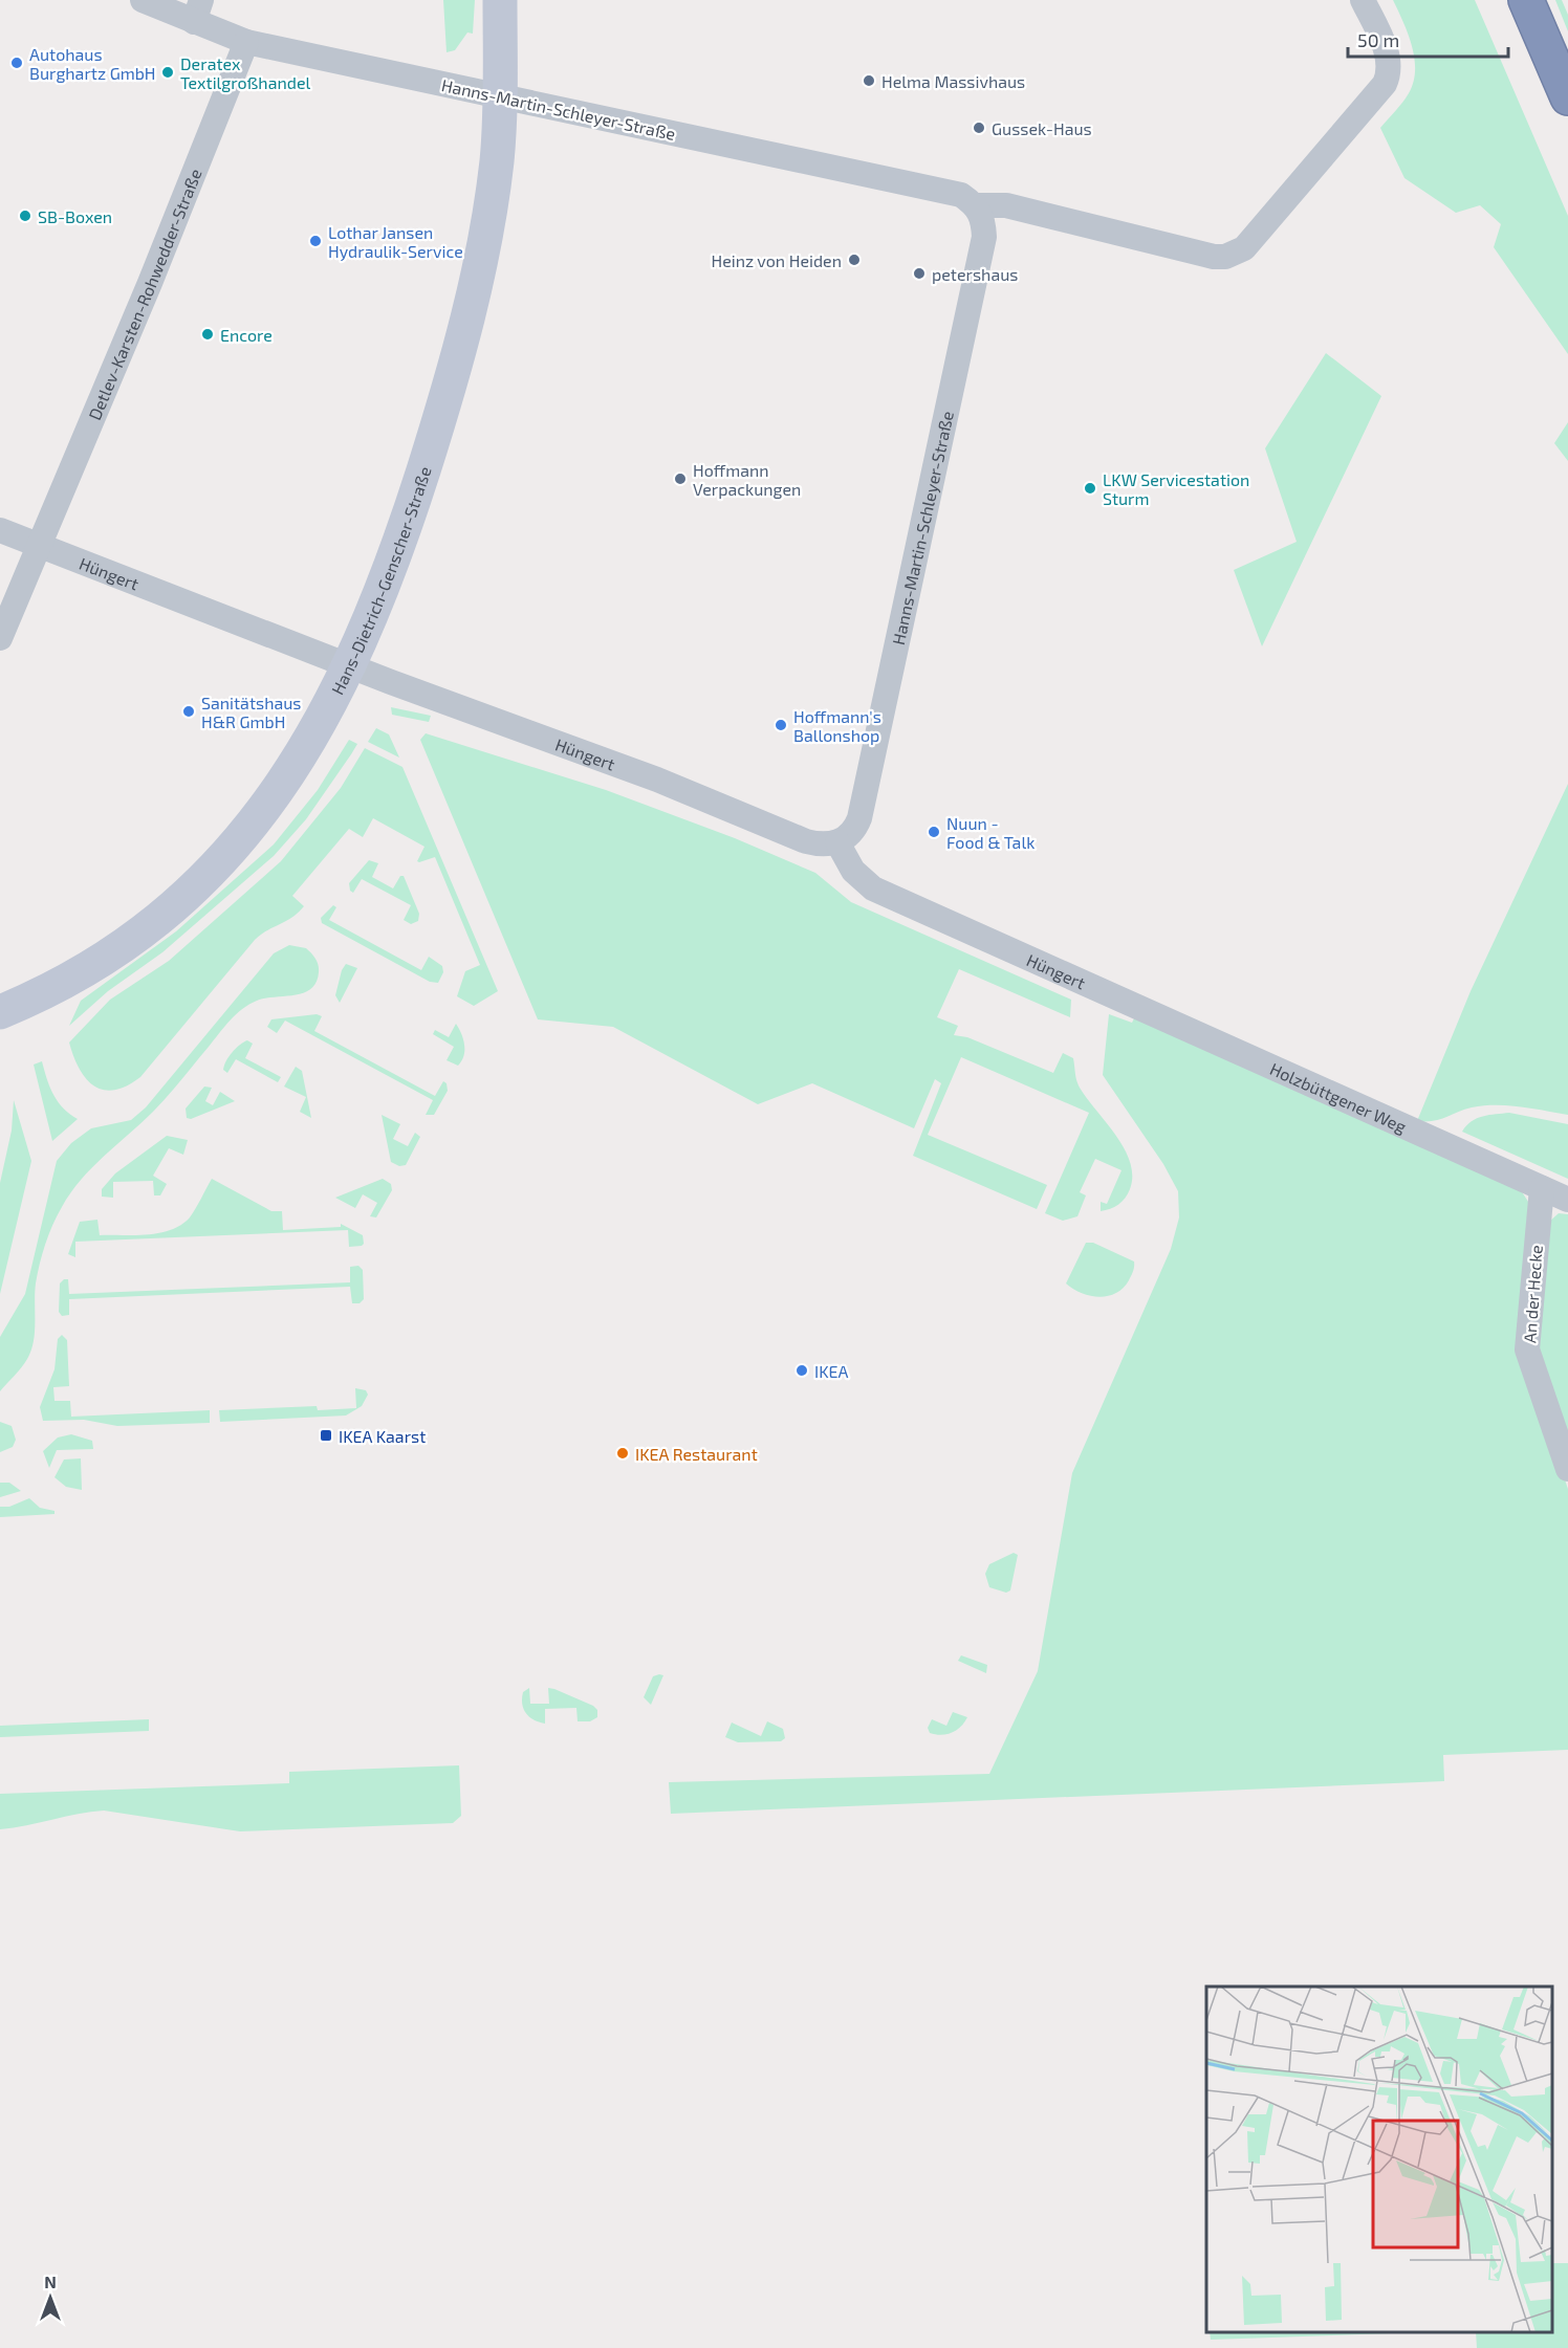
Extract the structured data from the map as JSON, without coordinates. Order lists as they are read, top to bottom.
{
  "streets": {
    "street": [
      "Hanns-Martin-Schleyer-Straße",
      "Detlev-Karsten-Rohwedder-Straße",
      "Hüngert",
      "Hans-Dietrich-Genscher-Straße",
      "Holzbüttgener Weg",
      "An der Hecke"
    ]
  },
  "crossings": [
    ["Hanns-Martin-Schleyer-Straße", "Detlev-Karsten-Rohwedder-Straße"],
    ["Hanns-Martin-Schleyer-Straße", "Hüngert"],
    ["Hanns-Martin-Schleyer-Straße", "Hans-Dietrich-Genscher-Straße"],
    ["Detlev-Karsten-Rohwedder-Straße", "Hüngert"],
    ["Hüngert", "Hans-Dietrich-Genscher-Straße"],
    ["Hüngert", "Holzbüttgener Weg"],
    ["Holzbüttgener Weg", "An der Hecke"]
  ],
  "places": {
    "other": [
      "Autohaus Burghartz GmbH",
      "Deratex Textilgroßhandel",
      "Helma Massivhaus",
      "Gussek-Haus",
      "SB-Boxen",
      "Lothar Jansen Hydraulik-Service",
      "Heinz von Heiden",
      "petershaus",
      "Encore",
      "Hoffmann Verpackungen",
      "LKW Servicestation Sturm",
      "Sanitätshaus H&R GmbH",
      "Hoffmann's Ballonshop",
      "Nuun - Food & Talk",
      "IKEA",
      "IKEA Restaurant"
    ],
    "transit": ["IKEA Kaarst"]
  },
  "scale_bar": "50 m",
  "north": "top"
}
